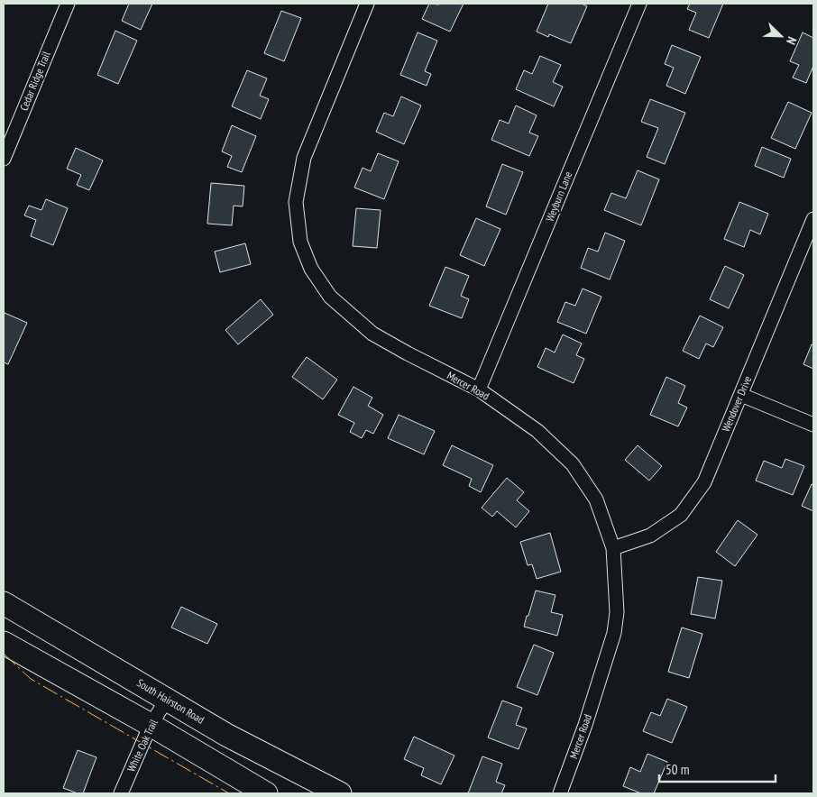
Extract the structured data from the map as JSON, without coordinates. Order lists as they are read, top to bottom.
{
  "streets": {
    "main road": ["South Hairston Road"],
    "street": [
      "Cedar Ridge Trail",
      "Weyburn Lane",
      "Mercer Road",
      "Wendover Drive",
      "White Oak Trail"
    ]
  },
  "crossings": [
    ["Weyburn Lane", "Mercer Road"],
    ["Mercer Road", "Wendover Drive"],
    ["South Hairston Road", "White Oak Trail"]
  ],
  "scale_bar": "50 m",
  "north": "bottom right"
}
